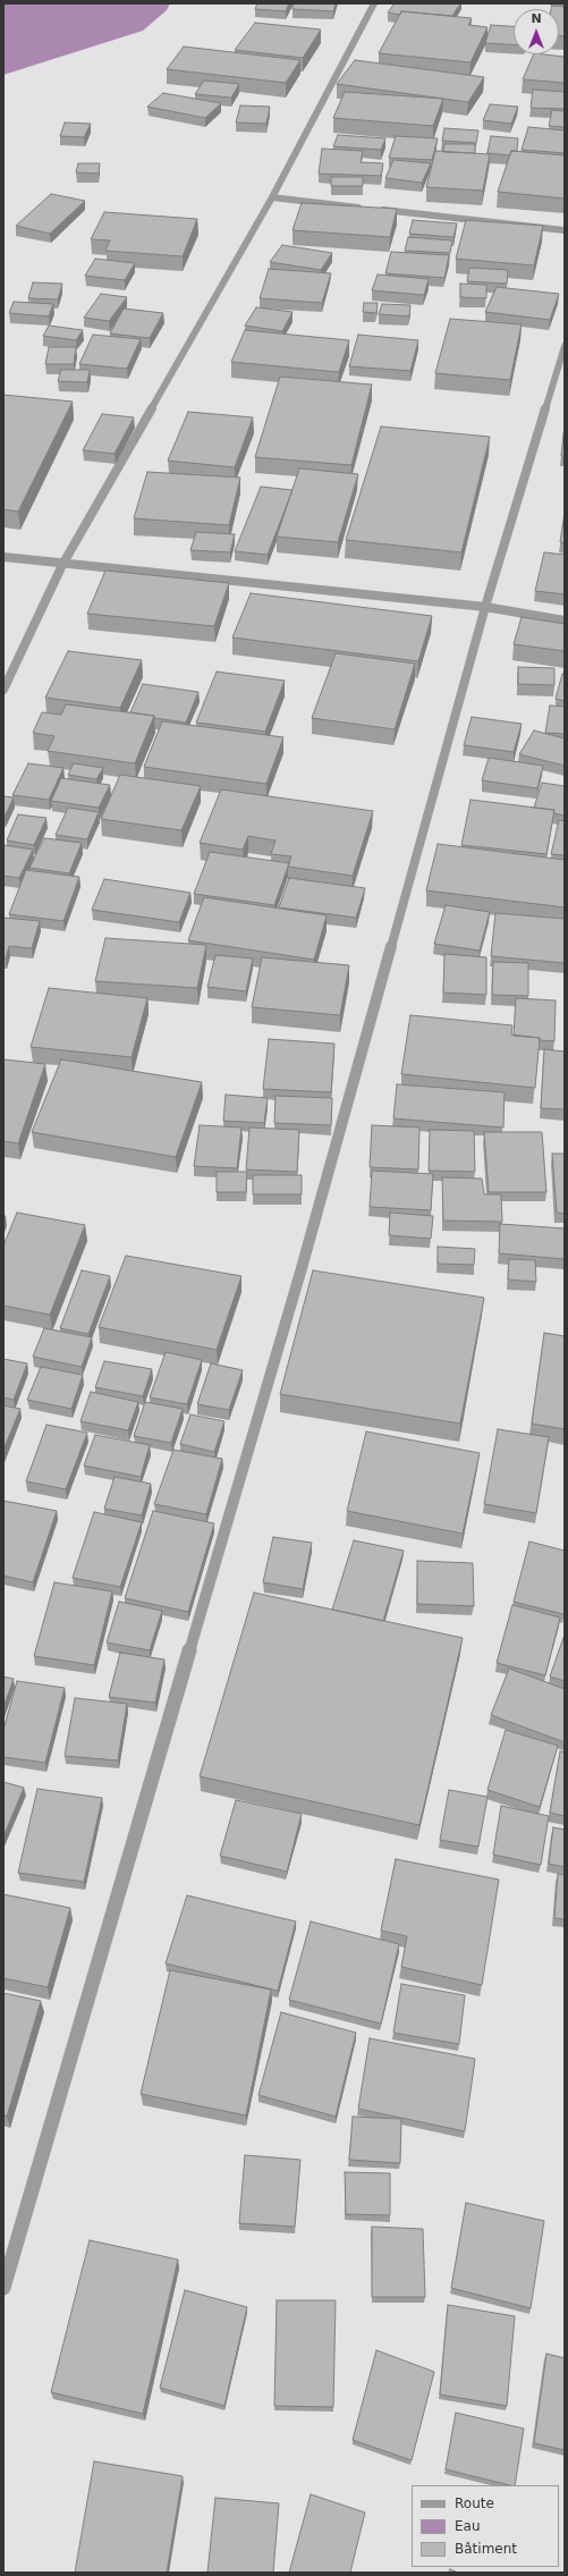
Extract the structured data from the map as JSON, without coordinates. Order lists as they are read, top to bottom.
{
  "legend": ["Route", "Eau", "Bâtiment"],
  "north": "top"
}
